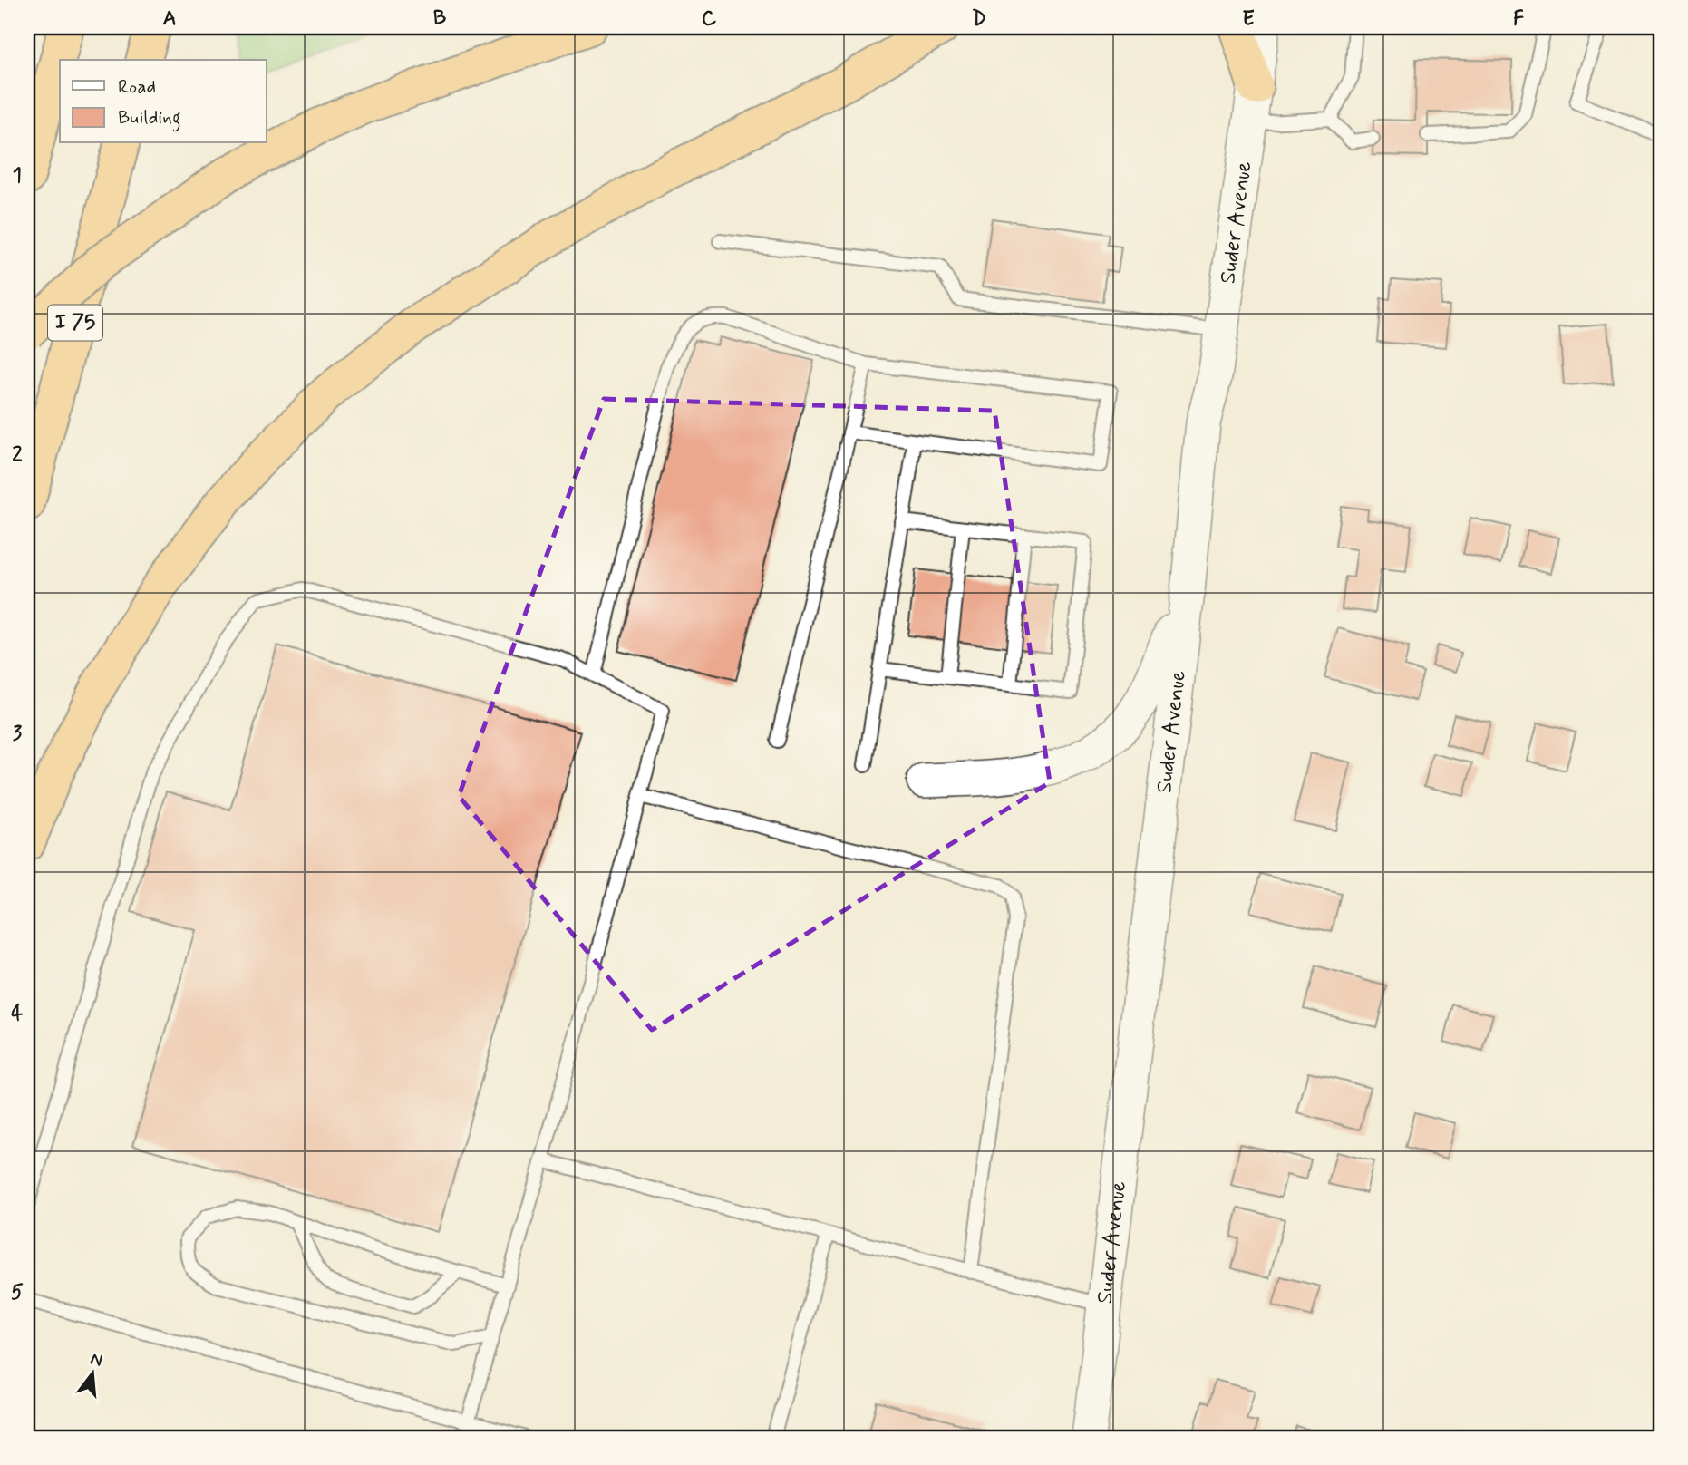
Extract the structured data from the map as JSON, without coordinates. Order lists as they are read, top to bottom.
{
  "streets": {
    "highway": ["I 75"],
    "street": ["Suder Avenue"]
  },
  "legend": ["Road", "Building"],
  "north": "top",
  "grid": {
    "columns": [
      "A",
      "B",
      "C",
      "D",
      "E",
      "F"
    ],
    "rows": [
      "1",
      "2",
      "3",
      "4",
      "5"
    ]
  }
}
